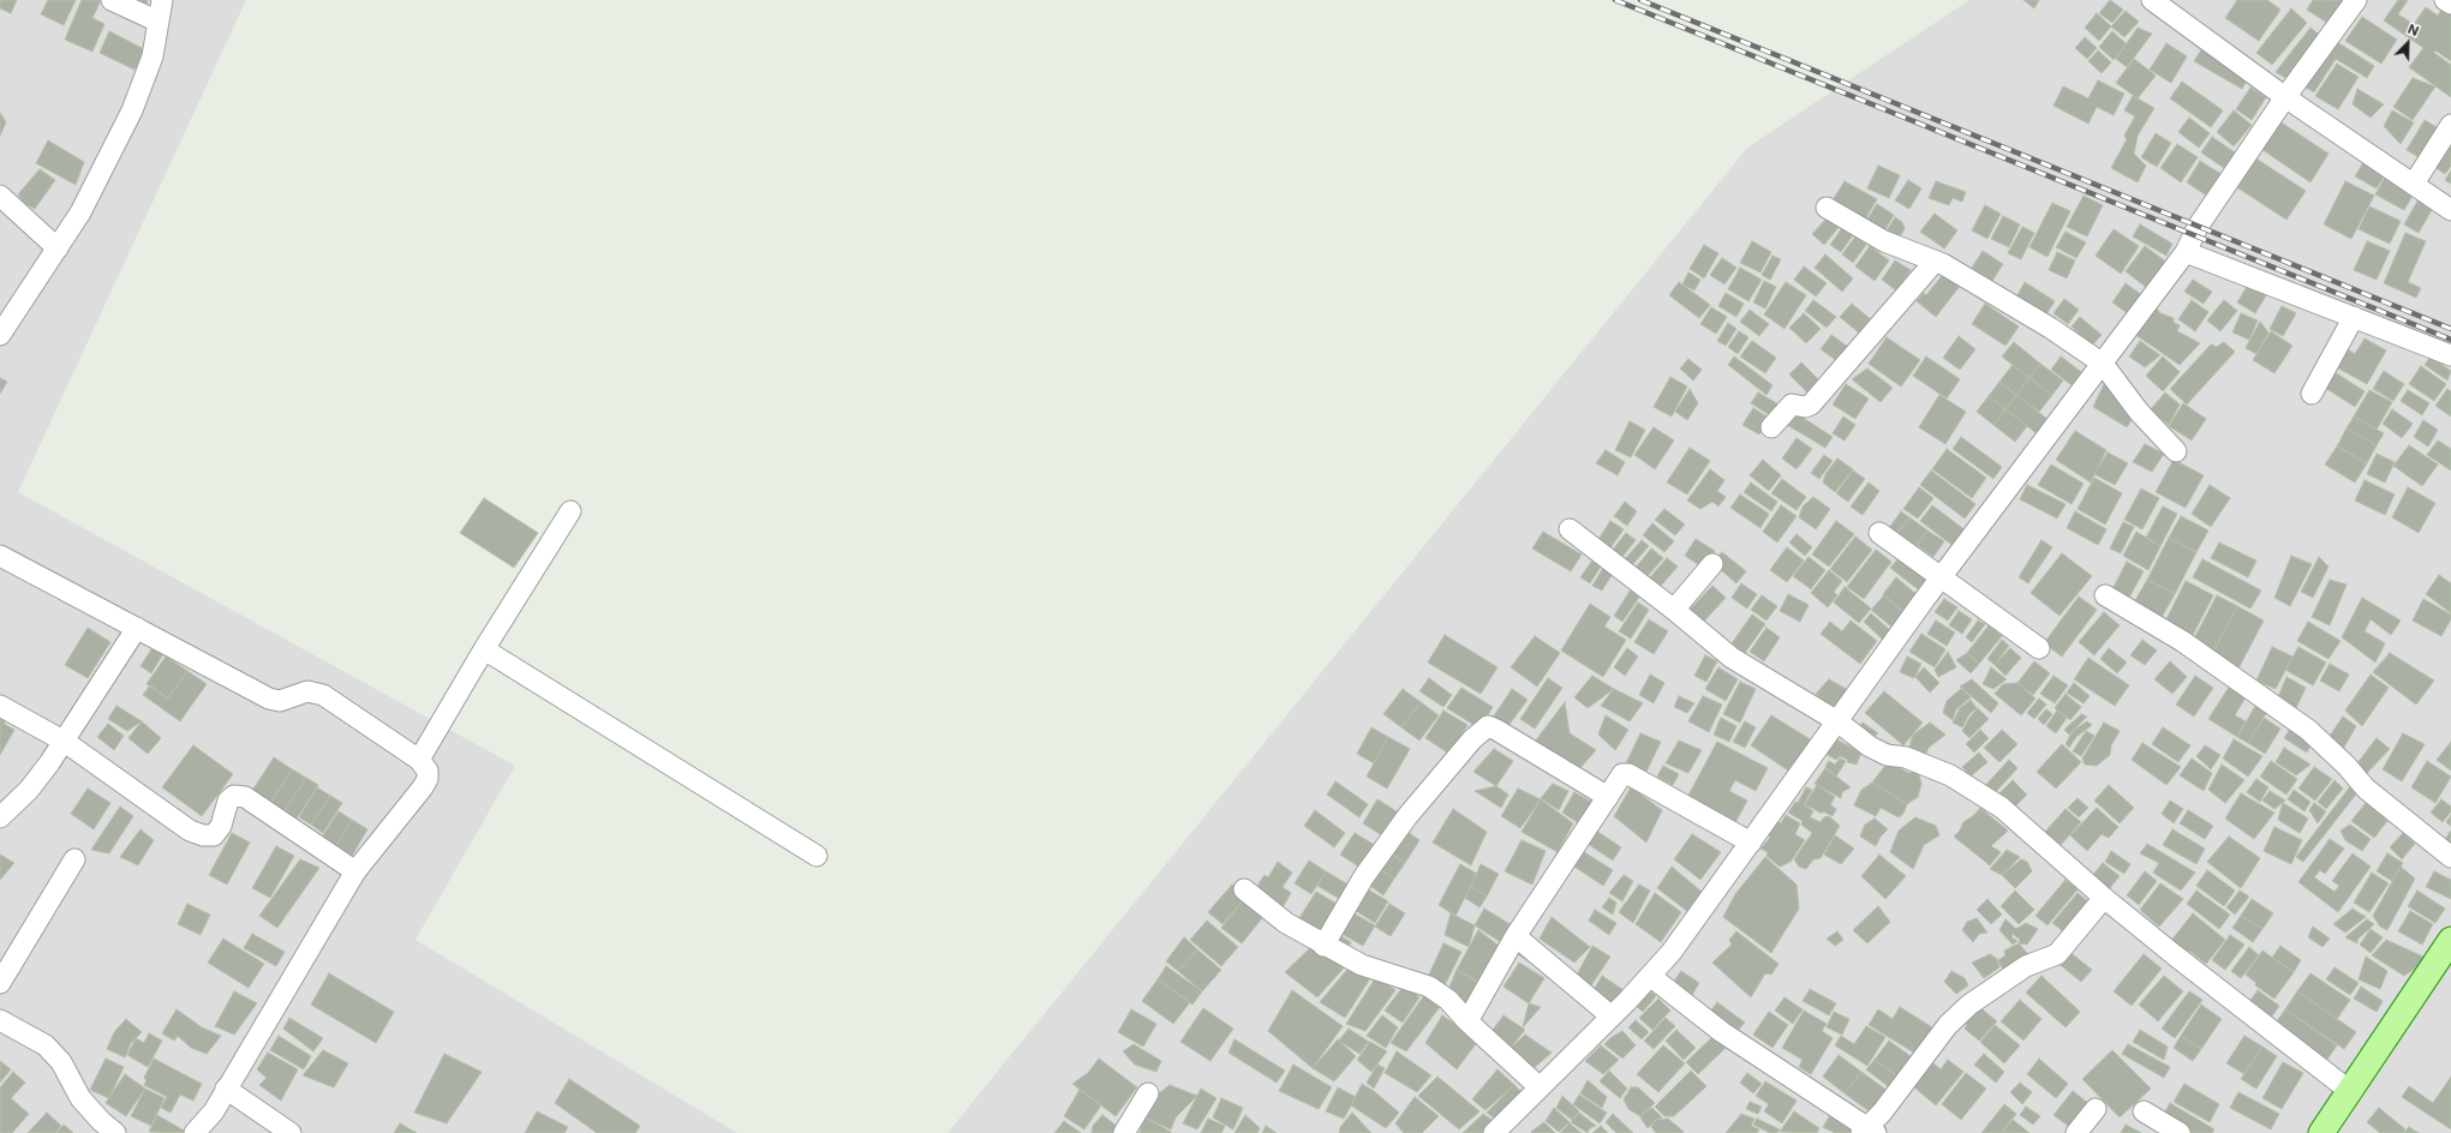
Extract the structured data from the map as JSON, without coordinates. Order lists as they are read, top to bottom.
{
  "north": "top right"
}
